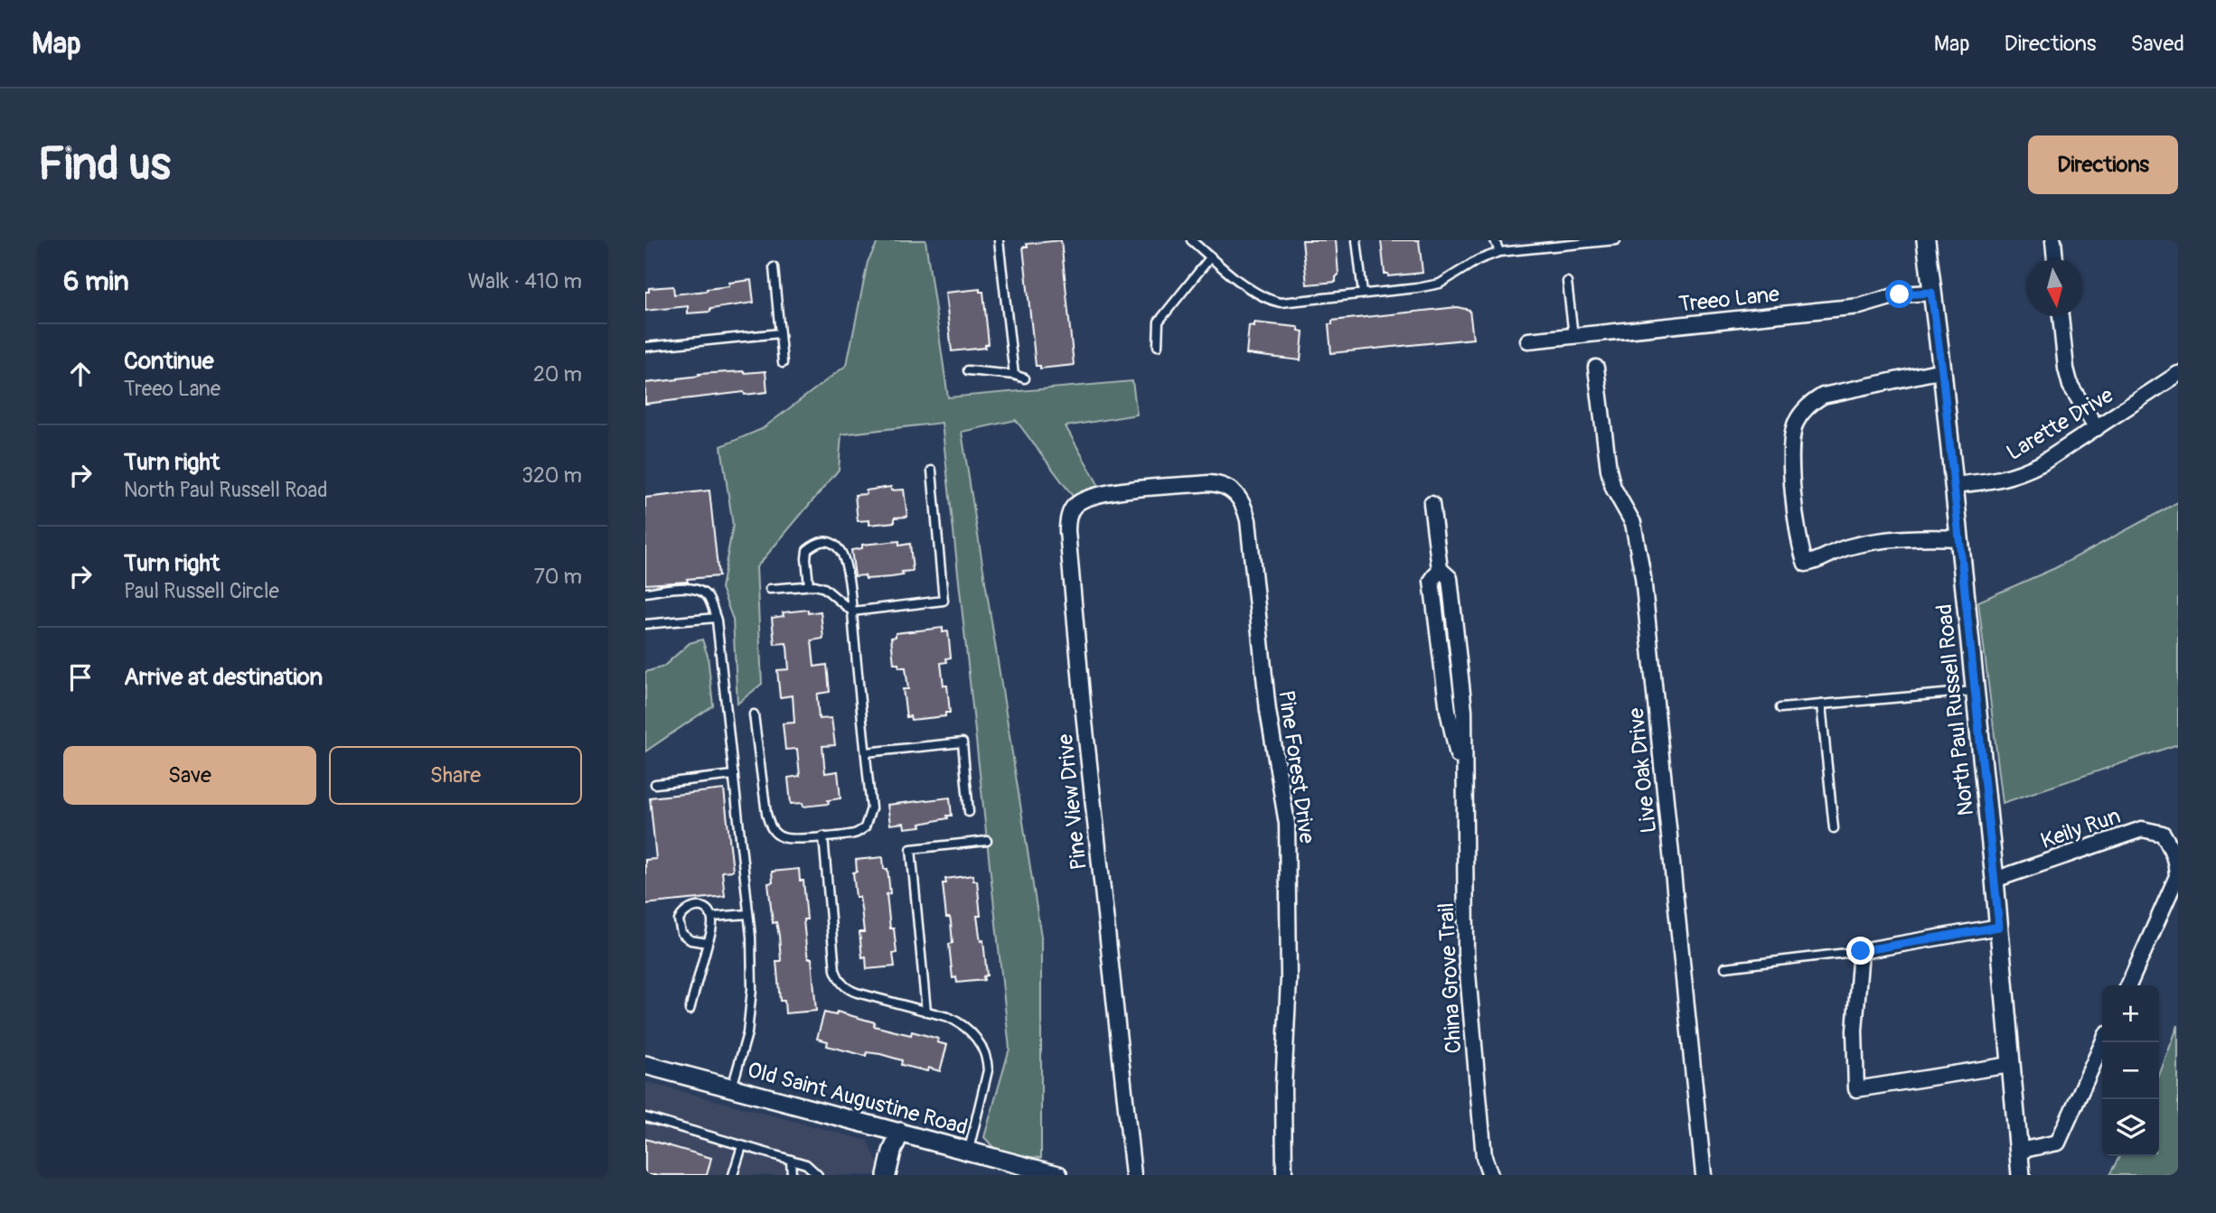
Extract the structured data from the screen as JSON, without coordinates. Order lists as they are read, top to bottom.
{
  "streets": {
    "street": [
      "Treeo Lane",
      "Larette Drive",
      "North Paul Russell Road",
      "Pine Forest Drive",
      "Live Oak Drive",
      "Pine View Drive",
      "Keily Run",
      "China Grove Trail",
      "Old Saint Augustine Road"
    ]
  },
  "crossings": [
    ["Treeo Lane", "North Paul Russell Road"],
    ["Larette Drive", "North Paul Russell Road"],
    ["North Paul Russell Road", "Keily Run"],
    ["Pine Forest Drive", "Pine View Drive"]
  ],
  "north": "bottom",
  "page": {
    "header": "Map",
    "nav": ["Map", "Directions", "Saved"],
    "buttons": [
      "Directions",
      ["Save", "Share"]
    ],
    "title": "Find us",
    "heading": ["6 min", "Walk · 410 m"],
    "list": [
      ["Continue", "Treeo Lane", "20 m"],
      ["Turn right", "North Paul Russell Road", "320 m"],
      ["Turn right", "Paul Russell Circle", "70 m"],
      "Arrive at destination"
    ],
    "map_buttons": ["+", "−"]
  }
}
